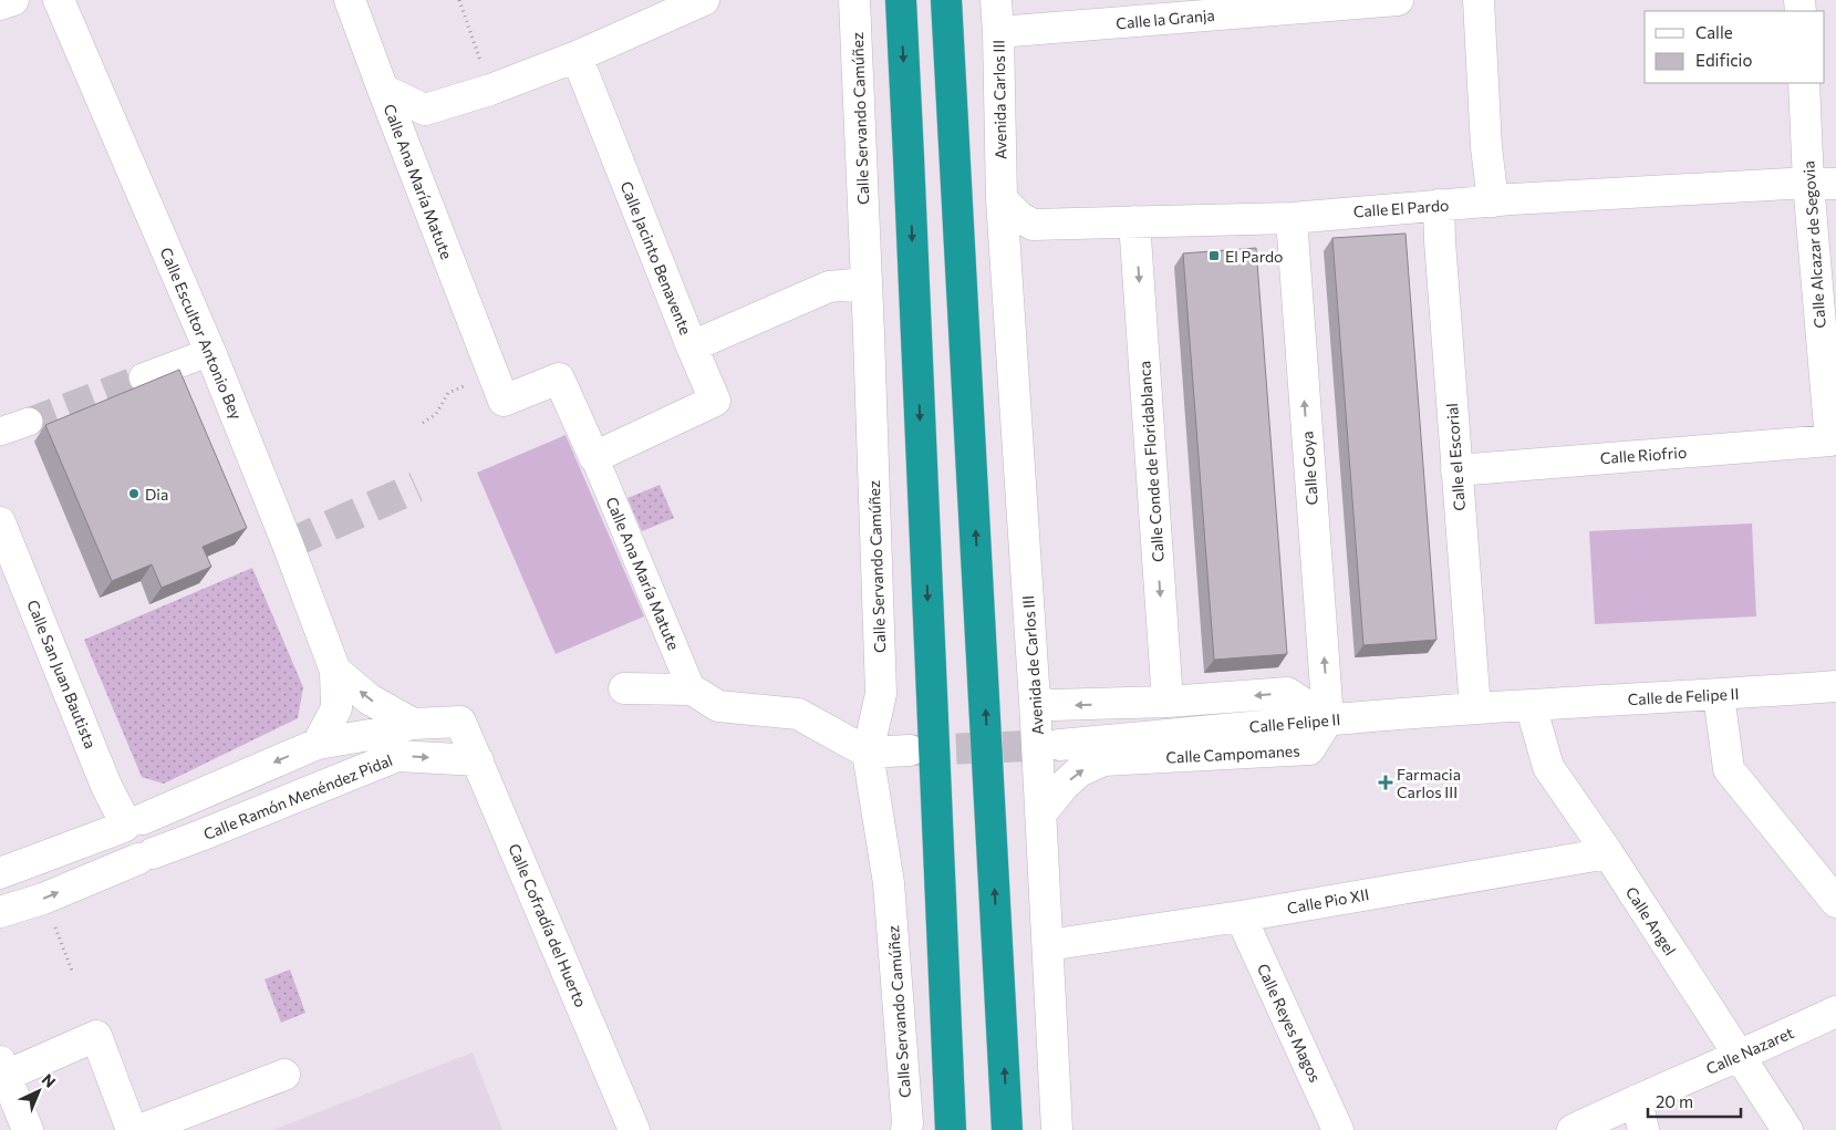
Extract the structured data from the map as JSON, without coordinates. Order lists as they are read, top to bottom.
{
  "streets": {
    "street": [
      "Calle la Granja",
      "Avenida Carlos III",
      "Calle Servando Camúñez",
      "Calle Ana María Matute",
      "Calle El Pardo",
      "Calle Alcazar de Segovia",
      "Calle Jacinto Benavente",
      "Calle Escultor Antonio Bey",
      "Calle Riofrio",
      "Calle el Escorial",
      "Calle Conde de Floridablanca",
      "Calle Goya",
      "Avenida de Carlos III",
      "Calle San Juan Bautista",
      "Calle de Felipe II",
      "Calle Felipe II",
      "Calle Campomanes",
      "Calle Ramón Menéndez Pidal",
      "Calle Pio XII",
      "Calle Angel",
      "Calle Cofradía del Huerto",
      "Calle Reyes Magos",
      "Calle Nazaret"
    ]
  },
  "crossings": [
    ["Calle la Granja", "Avenida Carlos III"],
    ["Avenida Carlos III", "Calle El Pardo"],
    ["Avenida Carlos III", "Avenida de Carlos III"],
    ["Calle Servando Camúñez", "Calle Jacinto Benavente"],
    ["Calle Ana María Matute", "Calle Jacinto Benavente"],
    ["Calle El Pardo", "Calle Alcazar de Segovia"],
    ["Calle El Pardo", "Calle el Escorial"],
    ["Calle El Pardo", "Calle Conde de Floridablanca"],
    ["Calle El Pardo", "Calle Goya"],
    ["Calle El Pardo", "Avenida de Carlos III"],
    ["Calle Alcazar de Segovia", "Calle Riofrio"],
    ["Calle Riofrio", "Calle el Escorial"],
    ["Calle el Escorial", "Calle Felipe II"],
    ["Calle Goya", "Calle Felipe II"],
    ["Calle Goya", "Calle Campomanes"],
    ["Avenida de Carlos III", "Calle Campomanes"],
    ["Avenida de Carlos III", "Calle Pio XII"],
    ["Calle San Juan Bautista", "Calle Ramón Menéndez Pidal"],
    ["Calle de Felipe II", "Calle Felipe II"],
    ["Calle de Felipe II", "Calle Angel"],
    ["Calle Felipe II", "Calle Campomanes"],
    ["Calle Felipe II", "Calle Angel"],
    ["Calle Ramón Menéndez Pidal", "Calle Cofradía del Huerto"],
    ["Calle Pio XII", "Calle Angel"],
    ["Calle Pio XII", "Calle Reyes Magos"],
    ["Calle Angel", "Calle Nazaret"]
  ],
  "one_way": ["Calle Conde de Floridablanca", "Calle Goya"],
  "places": {
    "transit": ["El Pardo"],
    "other": ["Dia"],
    "health": ["Farmacia Carlos III"]
  },
  "legend": ["Calle", "Edificio"],
  "scale_bar": "20 m",
  "north": "top right"
}
